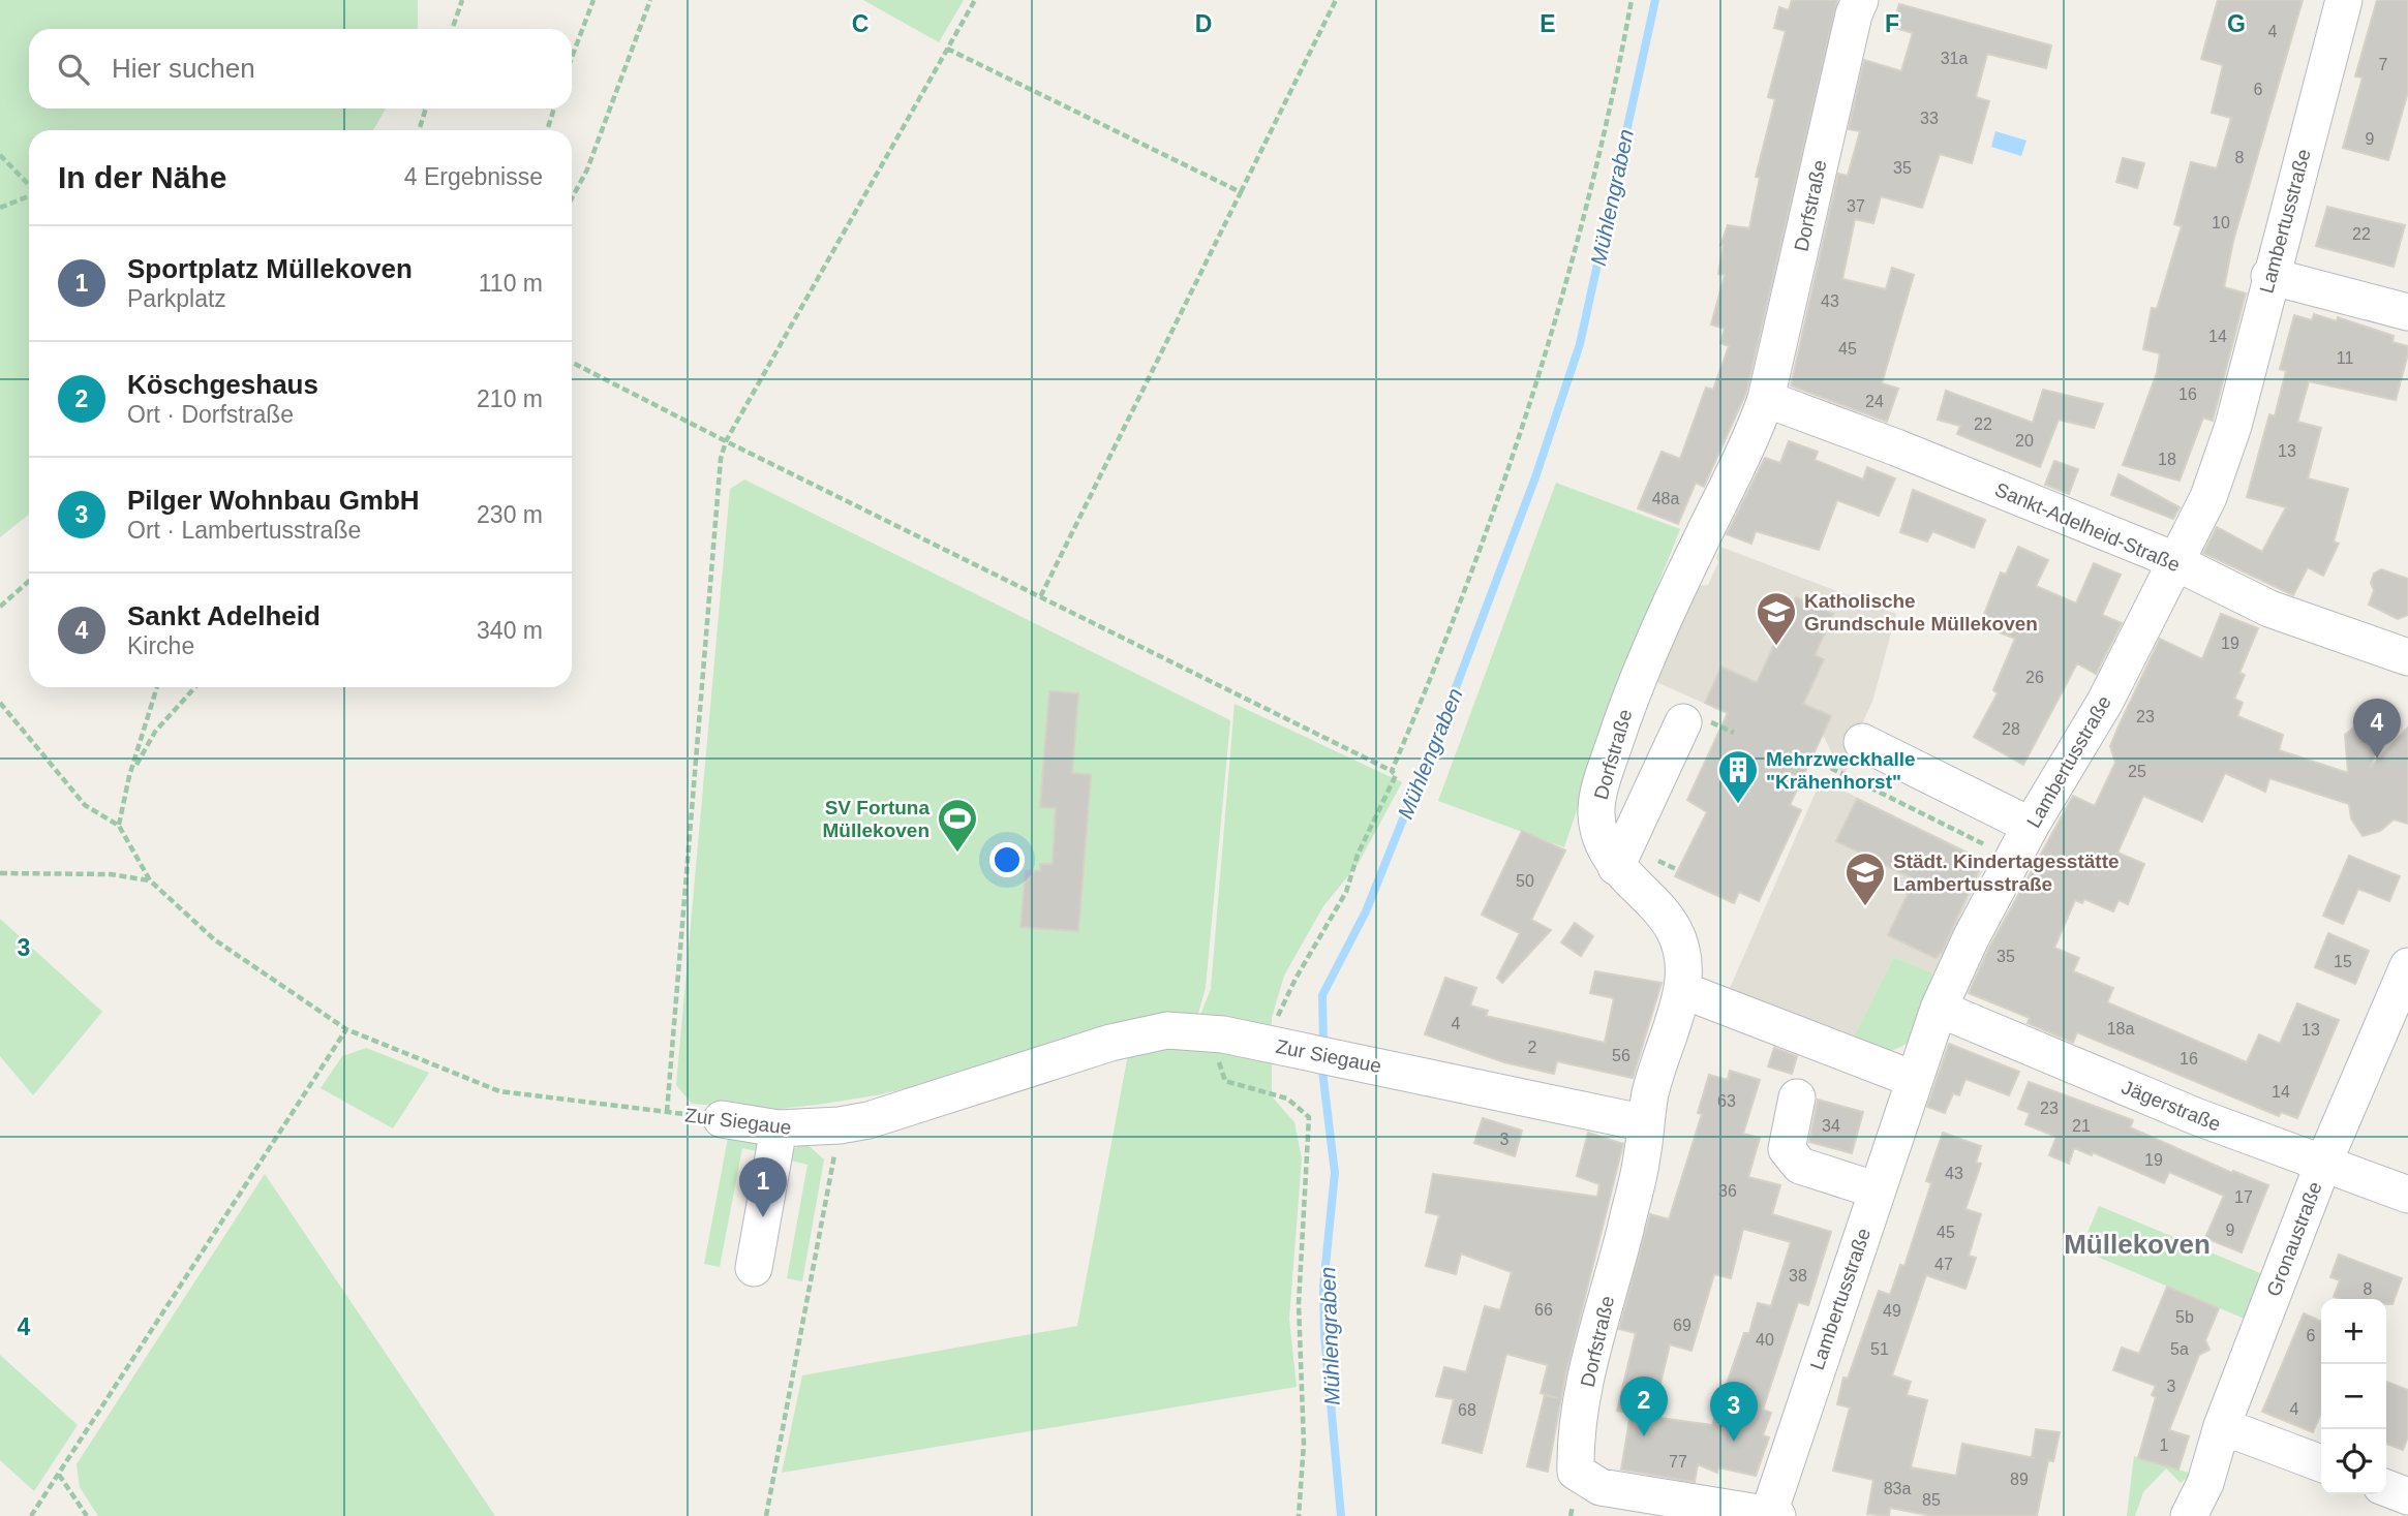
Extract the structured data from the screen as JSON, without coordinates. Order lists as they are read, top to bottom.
{
  "streets": {
    "street": [
      "Dorfstraße",
      "Lambertusstraße",
      "Sankt-Adelheid-Straße",
      "Zur Siegaue",
      "Jägerstraße",
      "Gronaustraße"
    ]
  },
  "crossings": [
    ["Dorfstraße", "Lambertusstraße"],
    ["Dorfstraße", "Sankt-Adelheid-Straße"],
    ["Dorfstraße", "Zur Siegaue"],
    ["Lambertusstraße", "Sankt-Adelheid-Straße"],
    ["Lambertusstraße", "Jägerstraße"],
    ["Jägerstraße", "Gronaustraße"]
  ],
  "districts": ["Müllekoven"],
  "water": ["Mühlengraben"],
  "places": {
    "school or university": ["Katholische Grundschule Müllekoven", "Städt. Kindertagesstätte Lambertusstraße"],
    "building": ["Mehrzweckhalle \"Krähenhorst\""],
    "sports": ["SV Fortuna Müllekoven"]
  },
  "house_numbers": [
    "4",
    "31a",
    "7",
    "6",
    "33",
    "9",
    "8",
    "35",
    "37",
    "10",
    "22",
    "43",
    "14",
    "45",
    "11",
    "16",
    "24",
    "22",
    "20",
    "13",
    "18",
    "48a",
    "19",
    "26",
    "23",
    "28",
    "25",
    "50",
    "35",
    "15",
    "4",
    "18a",
    "13",
    "2",
    "56",
    "16",
    "14",
    "63",
    "23",
    "34",
    "21",
    "3",
    "19",
    "43",
    "36",
    "17",
    "9",
    "45",
    "47",
    "38",
    "8",
    "66",
    "49",
    "5b",
    "69",
    "6",
    "40",
    "51",
    "5a",
    "3",
    "4",
    "68",
    "1",
    "77",
    "89",
    "83a",
    "85"
  ],
  "page": {
    "search": "Hier suchen",
    "heading": ["In der Nähe", "4 Ergebnisse"],
    "list": [
      {
        "mark": "1",
        "name": "Sportplatz Müllekoven",
        "note": "Parkplatz",
        "value": "110 m"
      },
      {
        "mark": "2",
        "name": "Köschgeshaus",
        "note": "Ort · Dorfstraße",
        "value": "210 m"
      },
      {
        "mark": "3",
        "name": "Pilger Wohnbau GmbH",
        "note": "Ort · Lambertusstraße",
        "value": "230 m"
      },
      {
        "mark": "4",
        "name": "Sankt Adelheid",
        "note": "Kirche",
        "value": "340 m"
      }
    ],
    "pins": [
      "4",
      "1",
      "2",
      "3"
    ],
    "map_buttons": ["+", "−"]
  },
  "grid": {
    "columns": [
      "C",
      "D",
      "E",
      "F",
      "G"
    ],
    "rows": ["3", "4"]
  }
}
